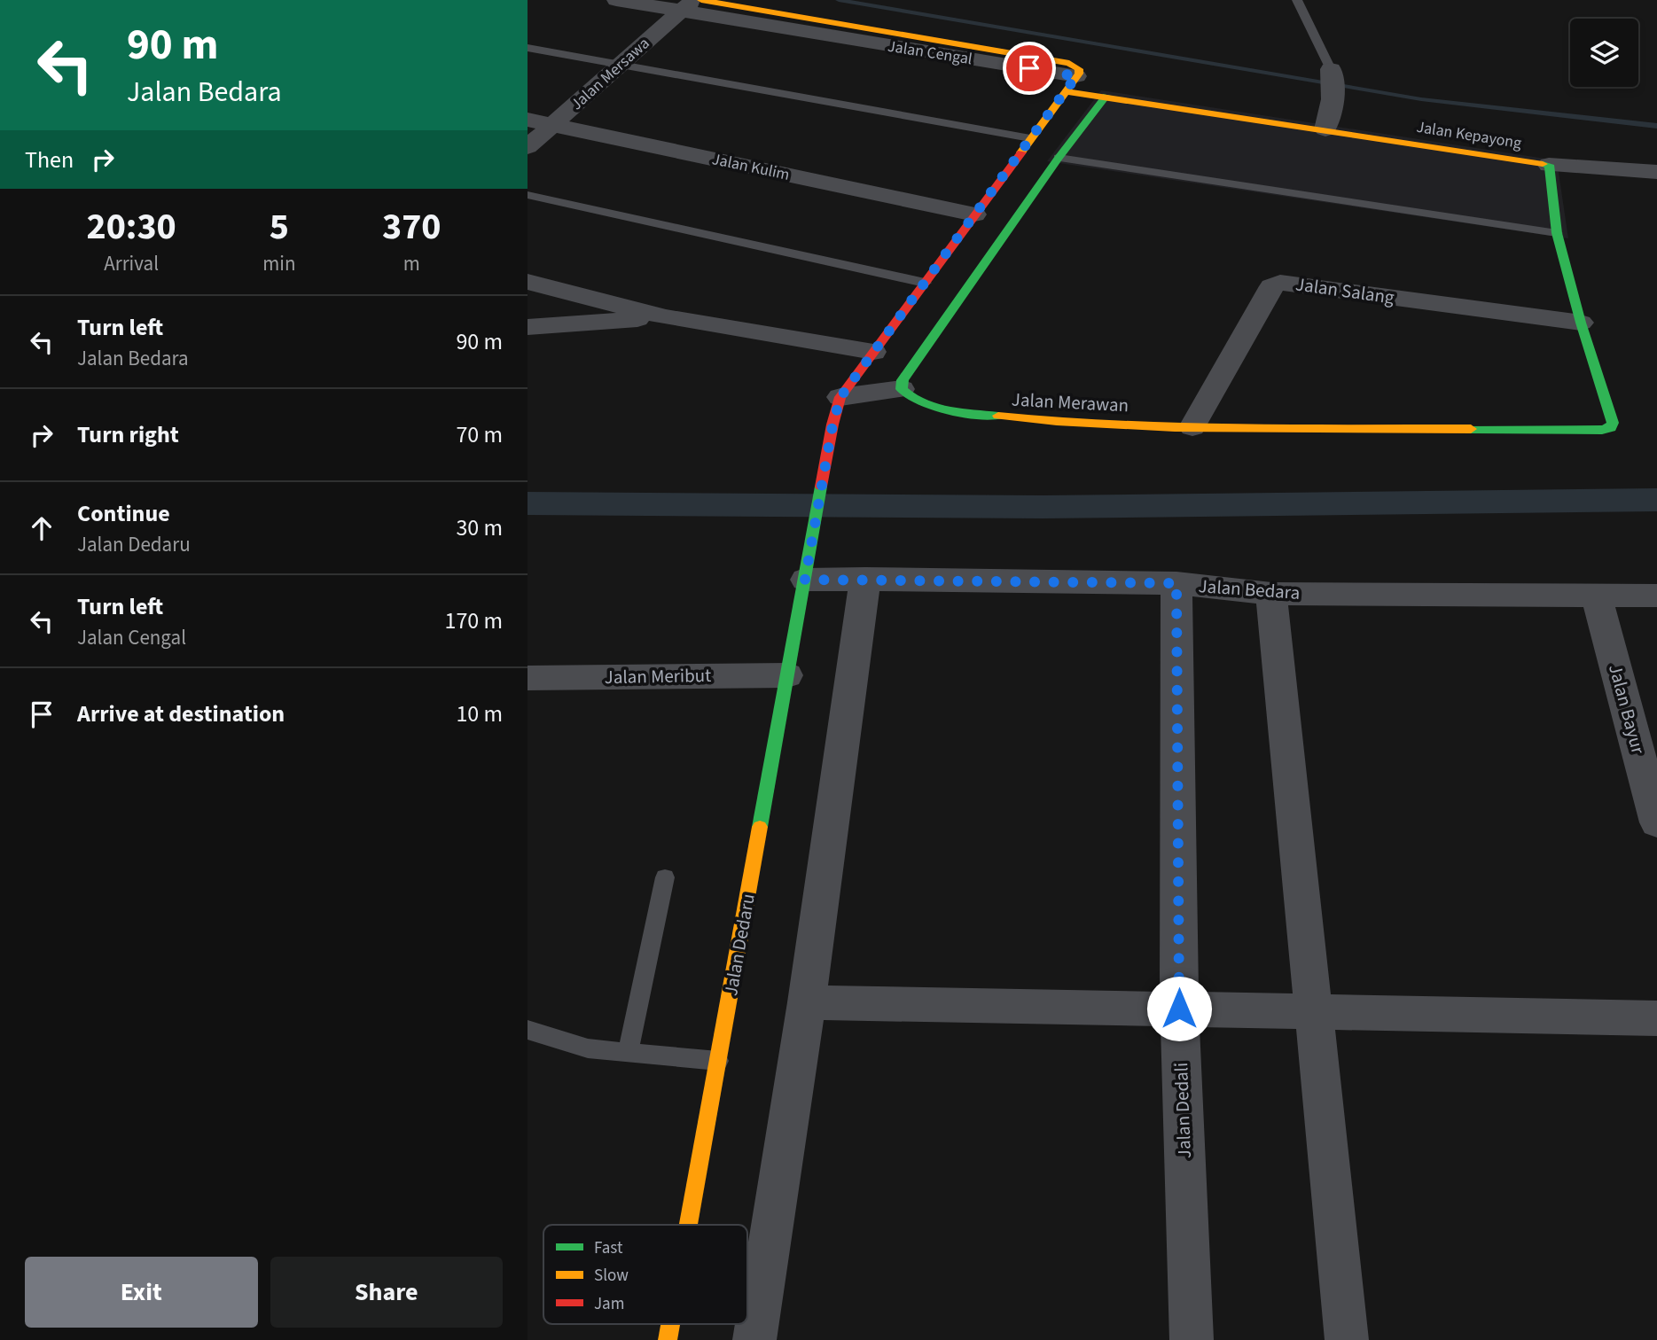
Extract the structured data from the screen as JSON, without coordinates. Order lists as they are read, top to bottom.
{
  "streets": {
    "street": [
      "Jalan Cengal",
      "Jalan Mersawa",
      "Jalan Kepayong",
      "Jalan Kulim",
      "Jalan Salang",
      "Jalan Merawan",
      "Jalan Bedara",
      "Jalan Meribut",
      "Jalan Bayur",
      "Jalan Dedaru",
      "Jalan Dedali"
    ]
  },
  "crossings": [
    ["Jalan Cengal", "Jalan Mersawa"],
    ["Jalan Cengal", "Jalan Kepayong"],
    ["Jalan Mersawa", "Jalan Kulim"],
    ["Jalan Salang", "Jalan Merawan"],
    ["Jalan Bedara", "Jalan Bayur"],
    ["Jalan Bedara", "Jalan Dedaru"],
    ["Jalan Bedara", "Jalan Dedali"],
    ["Jalan Meribut", "Jalan Dedaru"]
  ],
  "legend": ["Fast", "Slow", "Jam"],
  "page": {
    "turn": ["90 m", "Jalan Bedara"],
    "then": "Then",
    "eta": [
      "20:30",
      "Arrival",
      "5",
      "min",
      "370",
      "m"
    ],
    "list": [
      {
        "name": "Turn left",
        "note": "Jalan Bedara",
        "value": "90 m"
      },
      {
        "name": "Turn right",
        "value": "70 m"
      },
      {
        "name": "Continue",
        "note": "Jalan Dedaru",
        "value": "30 m"
      },
      {
        "name": "Turn left",
        "note": "Jalan Cengal",
        "value": "170 m"
      },
      {
        "name": "Arrive at destination",
        "value": "10 m"
      }
    ],
    "buttons": ["Exit", "Share"]
  }
}
